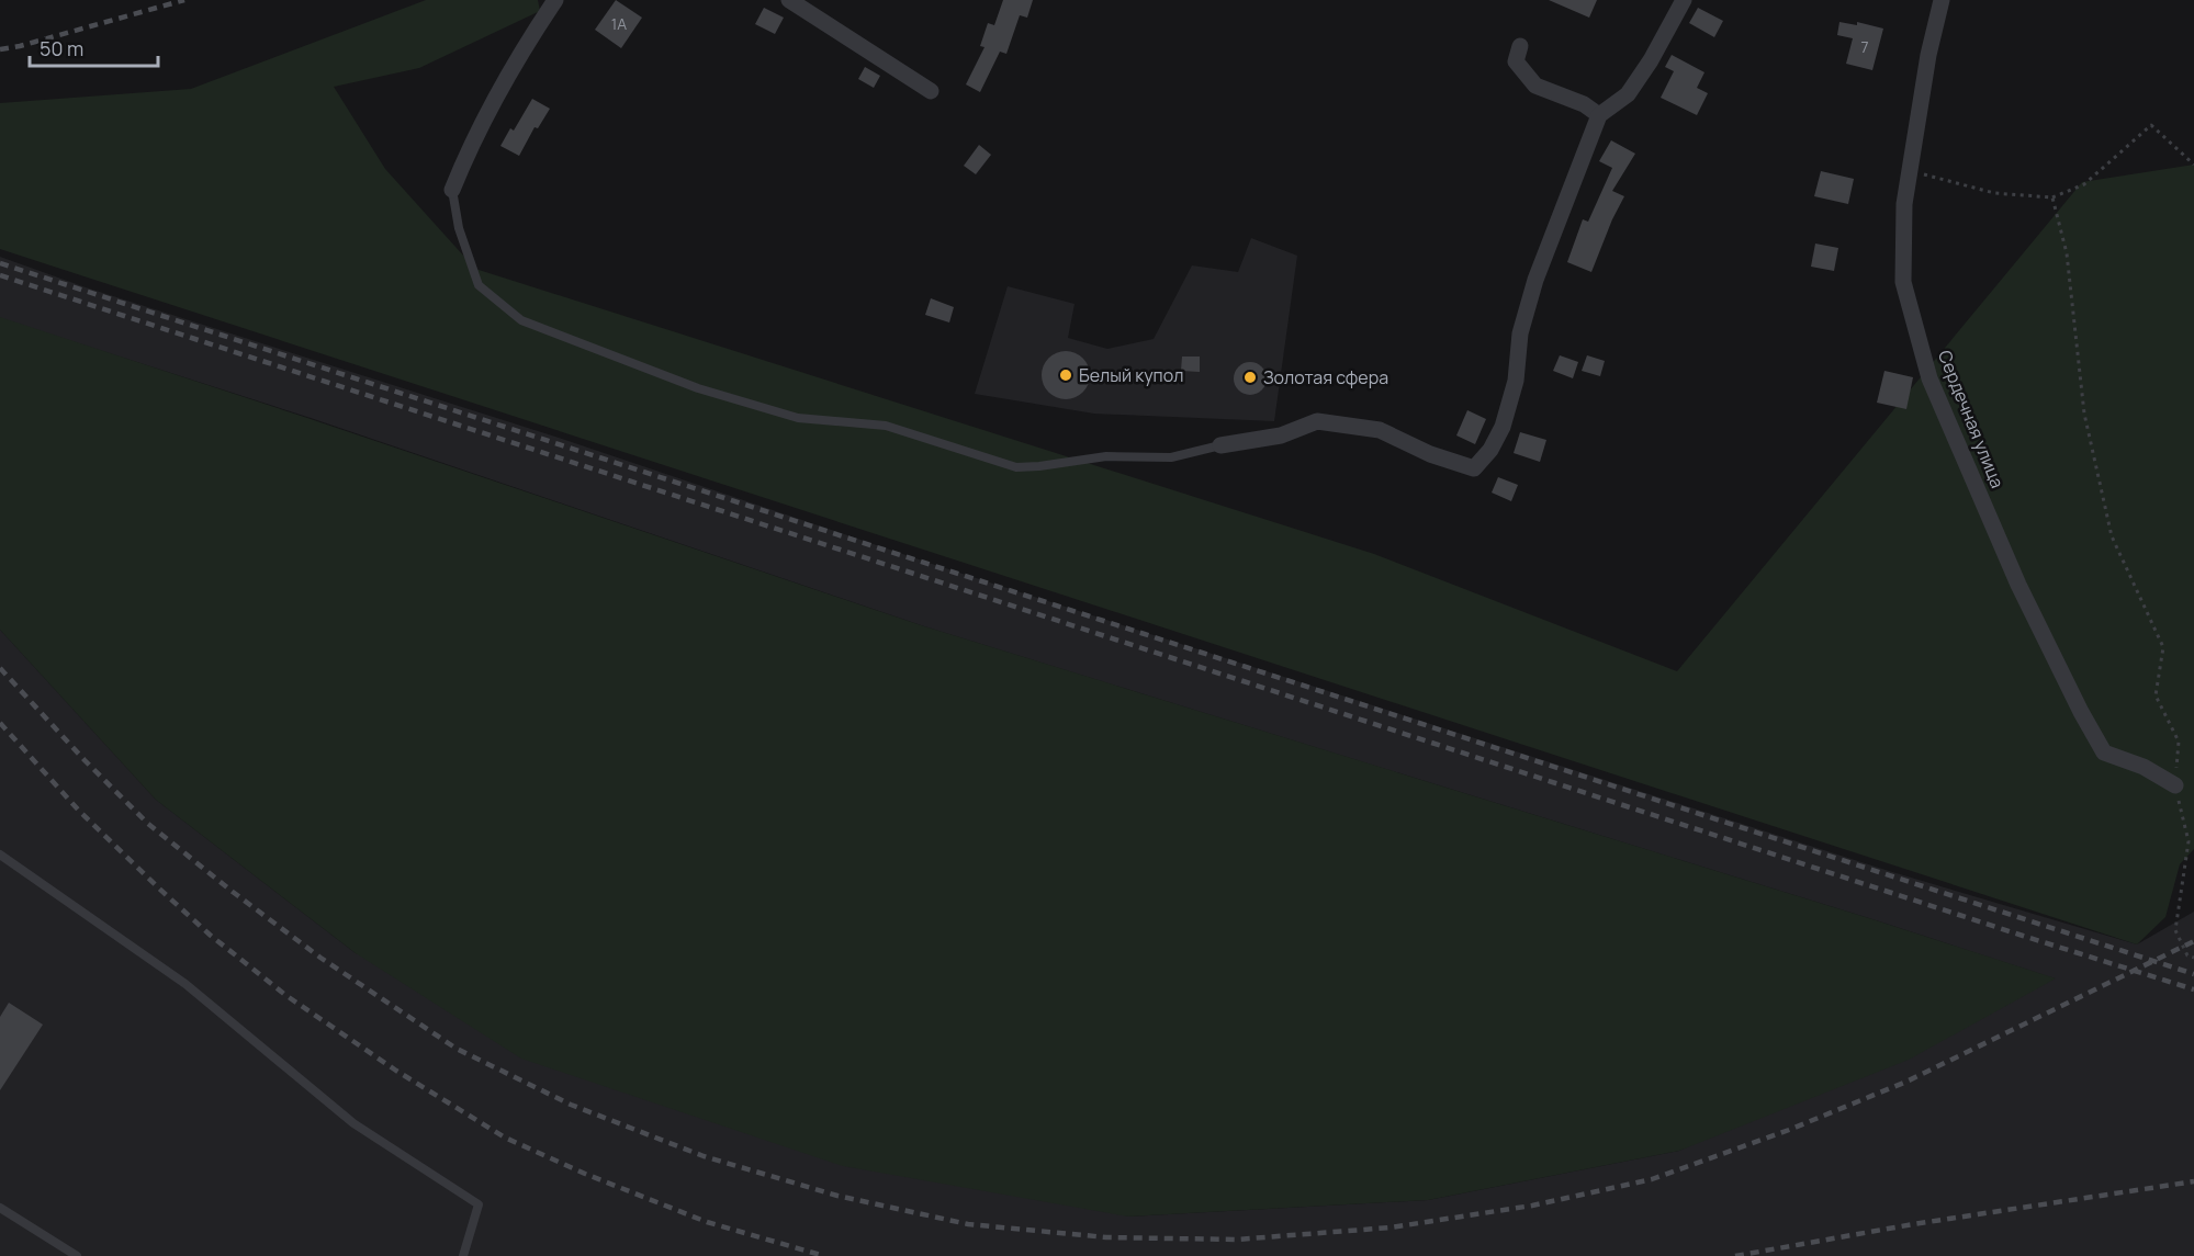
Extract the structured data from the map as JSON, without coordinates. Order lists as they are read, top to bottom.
{
  "streets": {
    "street": ["Сердечная улица"]
  },
  "places": ["Белый купол", "Золотая сфера"],
  "house_numbers": ["1А", "7"],
  "scale_bar": "50 m"
}
